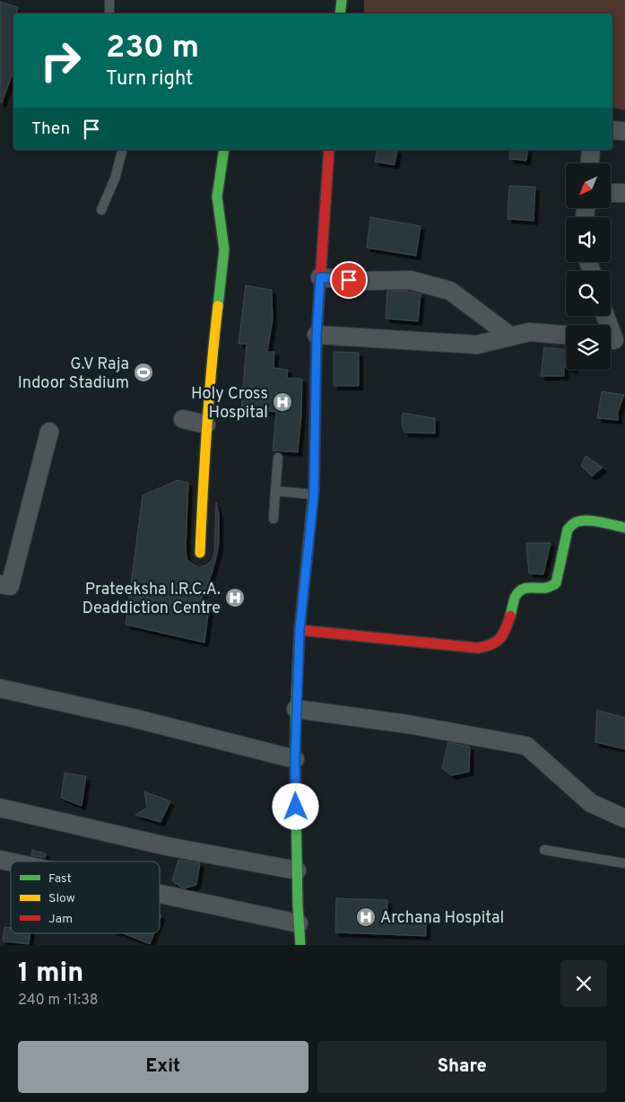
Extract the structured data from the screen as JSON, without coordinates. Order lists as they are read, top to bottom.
{
  "places": {
    "sports": ["G.V Raja Indoor Stadium"],
    "hospital": ["Holy Cross Hospital", "Prateeksha I.R.C.A. Deaddiction Centre", "Archana Hospital"]
  },
  "legend": ["Fast", "Slow", "Jam"],
  "north": "bottom left",
  "page": {
    "turn": ["230 m", "Turn right"],
    "then": "Then",
    "heading": ["1 min", "240 m · 11:38"],
    "buttons": ["Exit", "Share"]
  }
}
